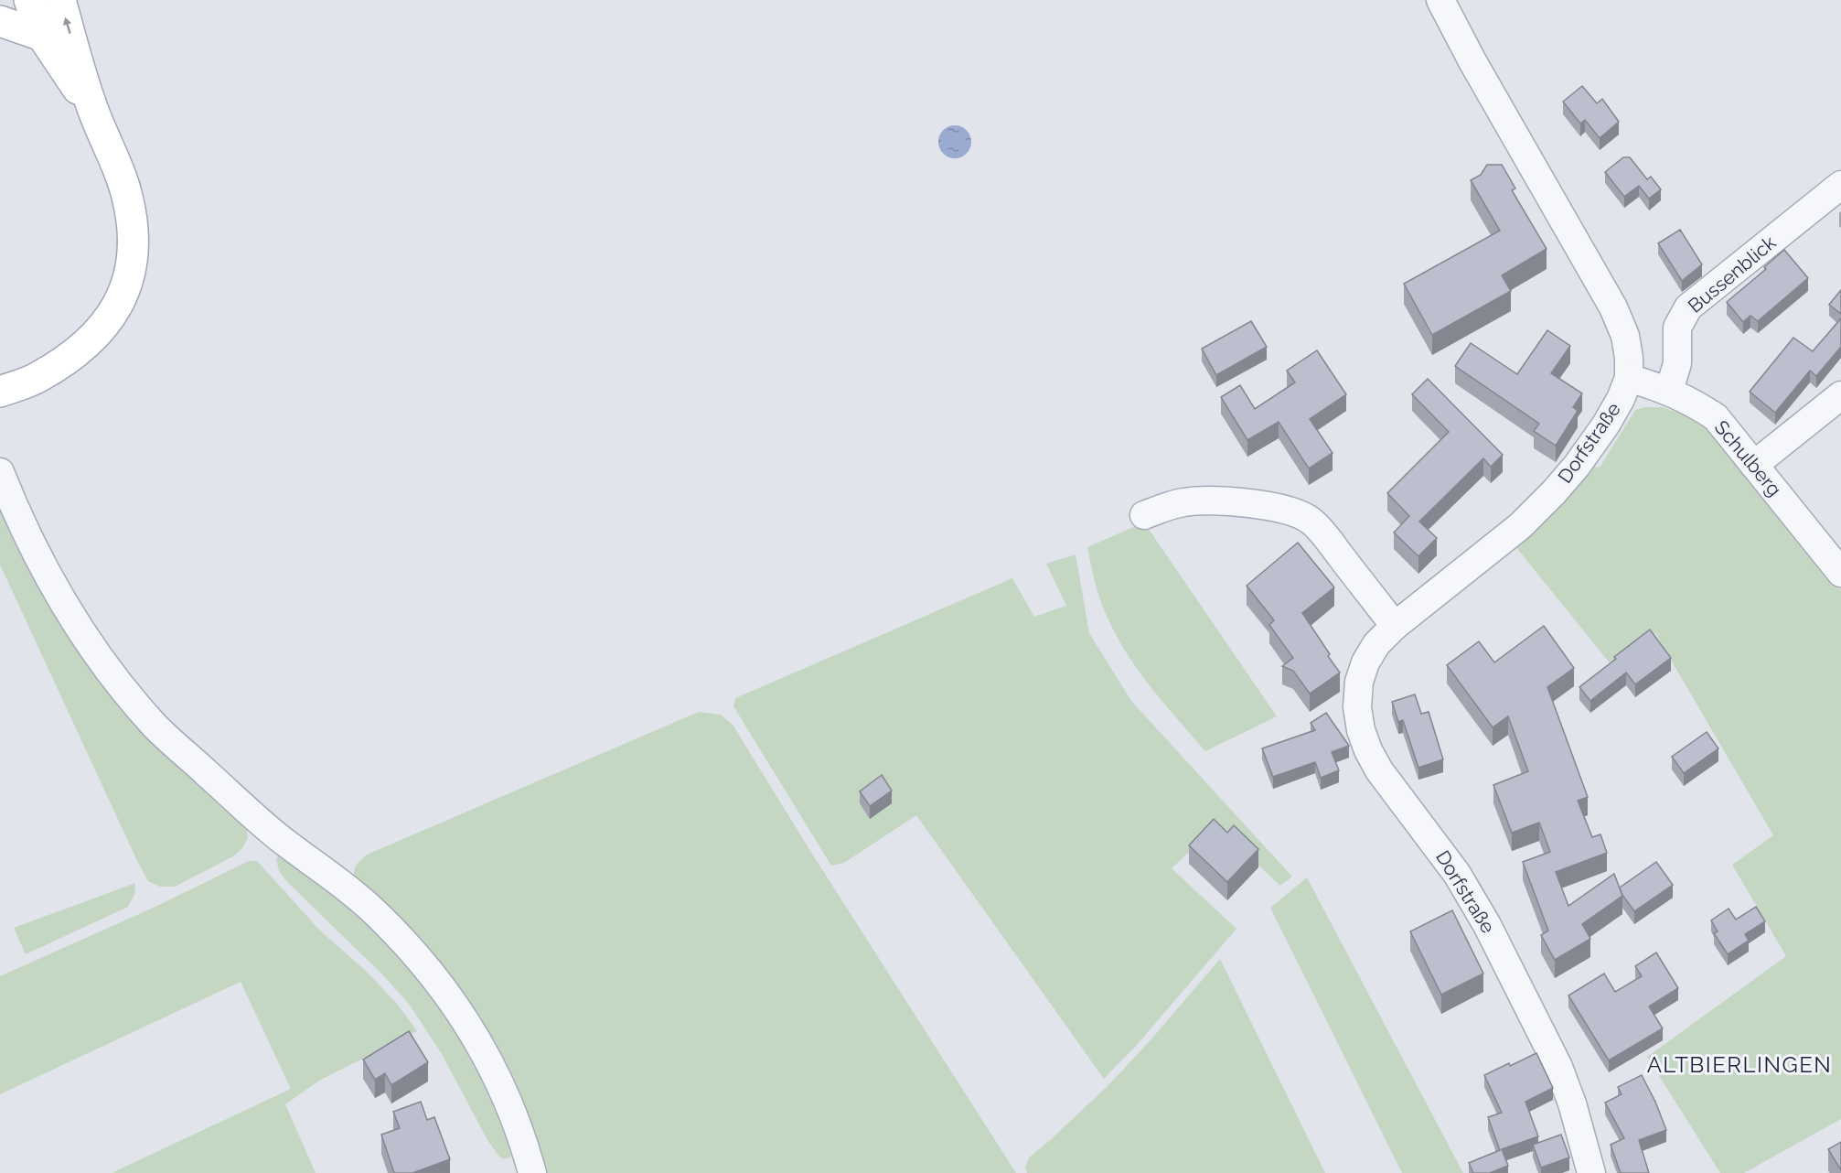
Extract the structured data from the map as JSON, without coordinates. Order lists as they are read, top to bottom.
{
  "streets": {
    "street": ["Bussenblick", "Dorfstraße", "Schulberg"]
  },
  "crossings": [
    ["Bussenblick", "Schulberg"],
    ["Dorfstraße", "Schulberg"]
  ],
  "districts": ["ALTBIERLINGEN"]
}
